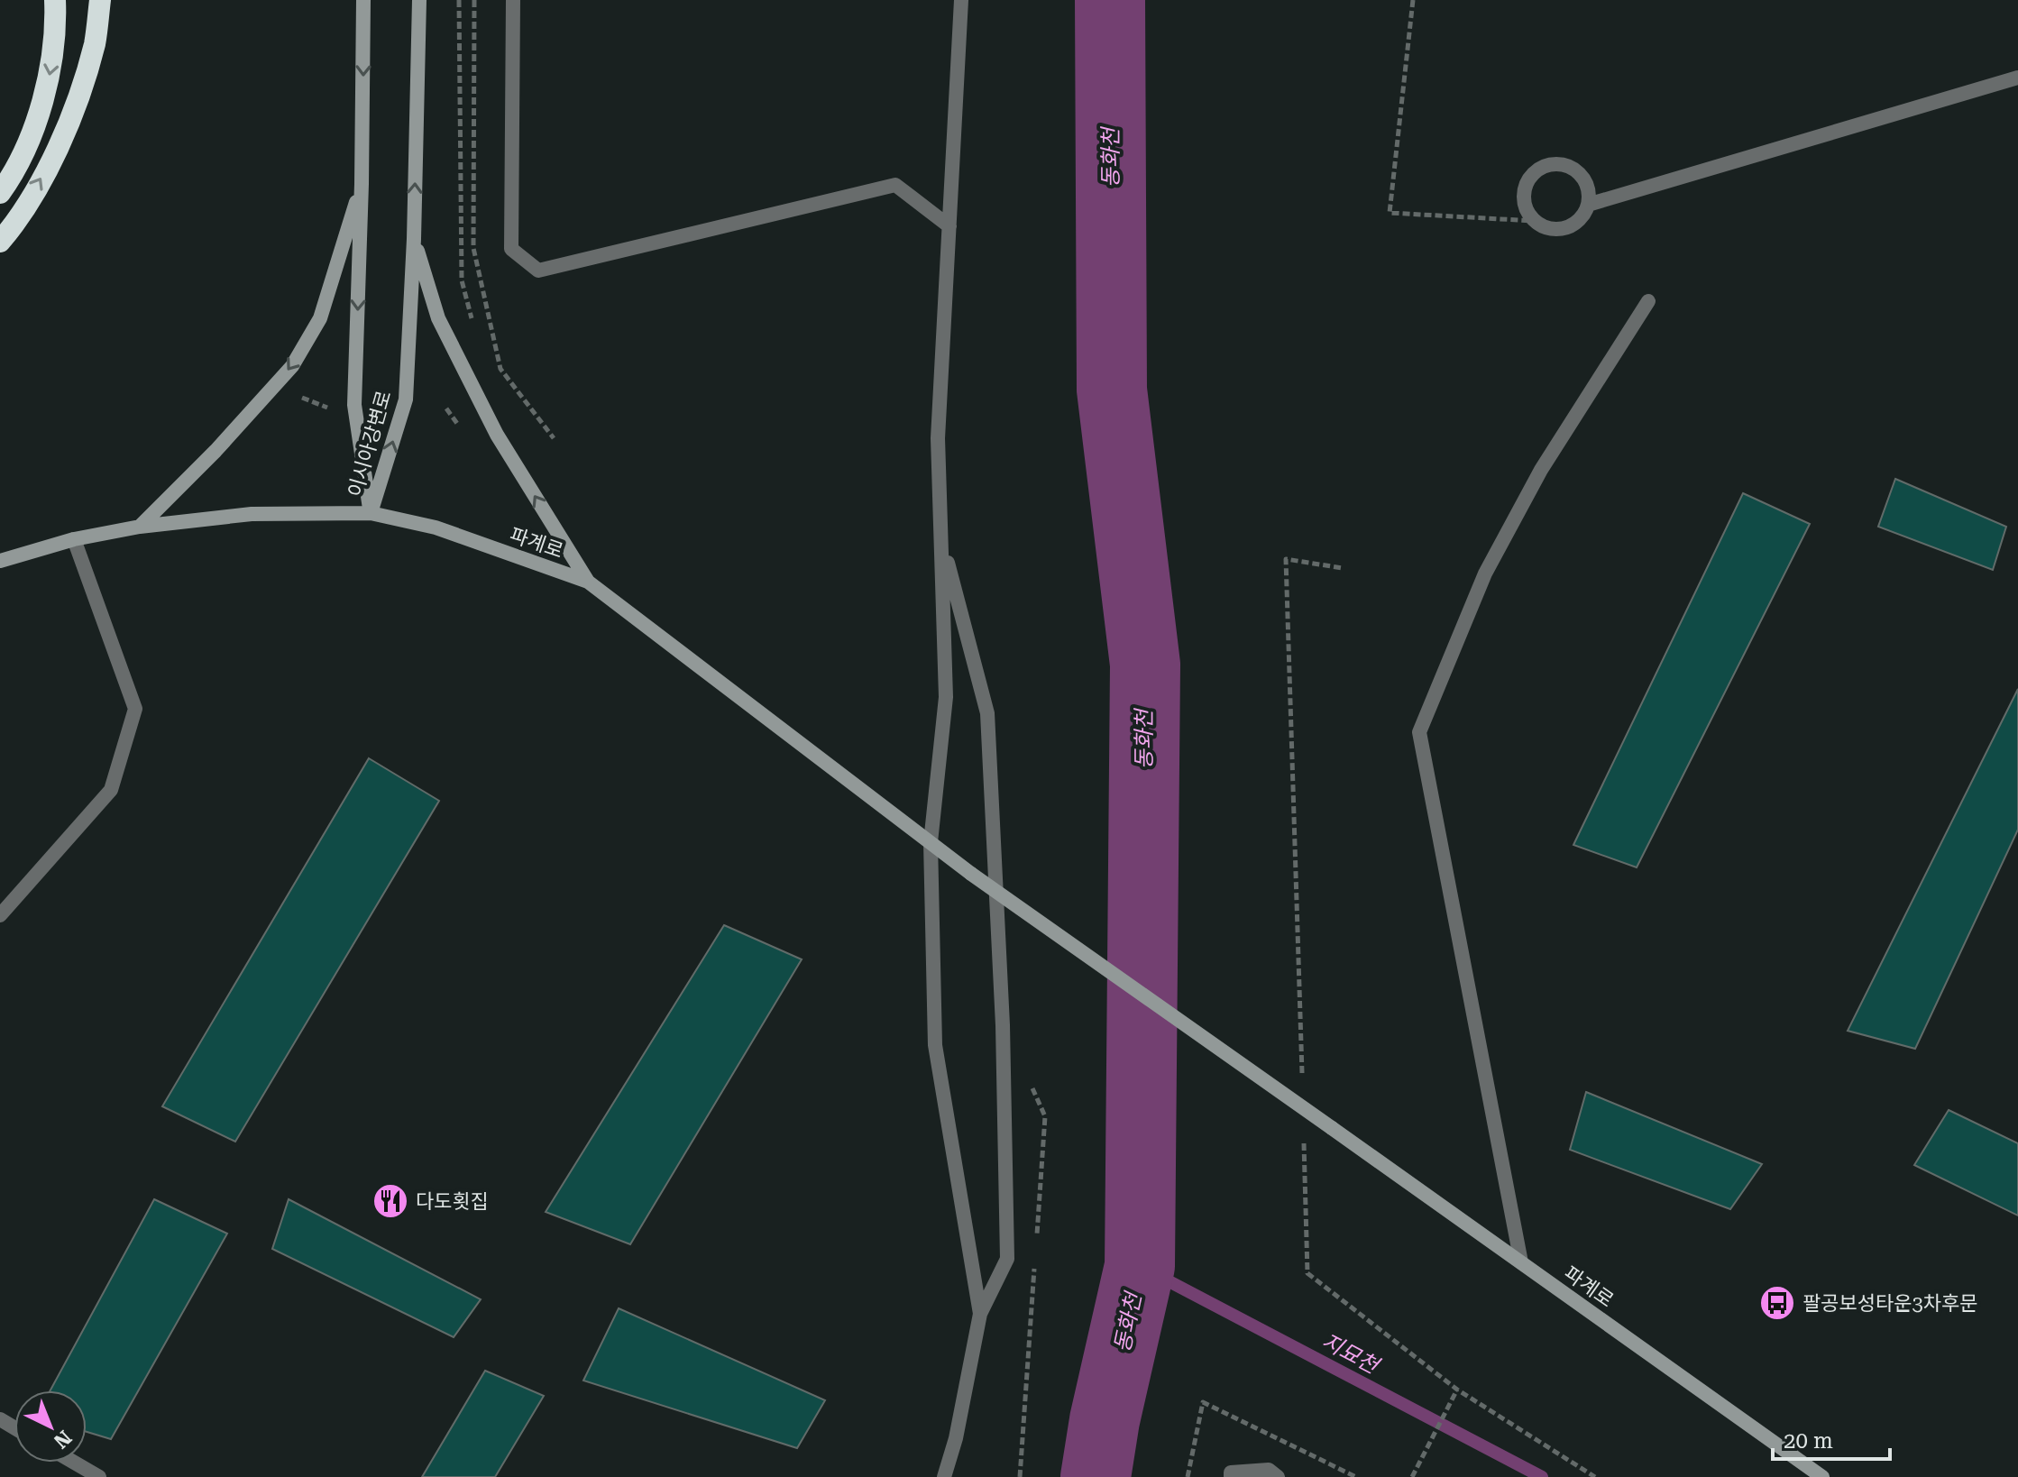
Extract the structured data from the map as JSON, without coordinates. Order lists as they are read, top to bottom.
{
  "streets": {
    "main road": ["이시아강변로", "파계로"]
  },
  "crossings": [
    ["이시아강변로", "파계로"]
  ],
  "water": ["동화천", "지묘천"],
  "places": {
    "restaurant": ["다도횟집"],
    "bus stop": ["팔공보성타운3차후문"]
  },
  "scale_bar": "20 m",
  "north": "bottom right"
}
